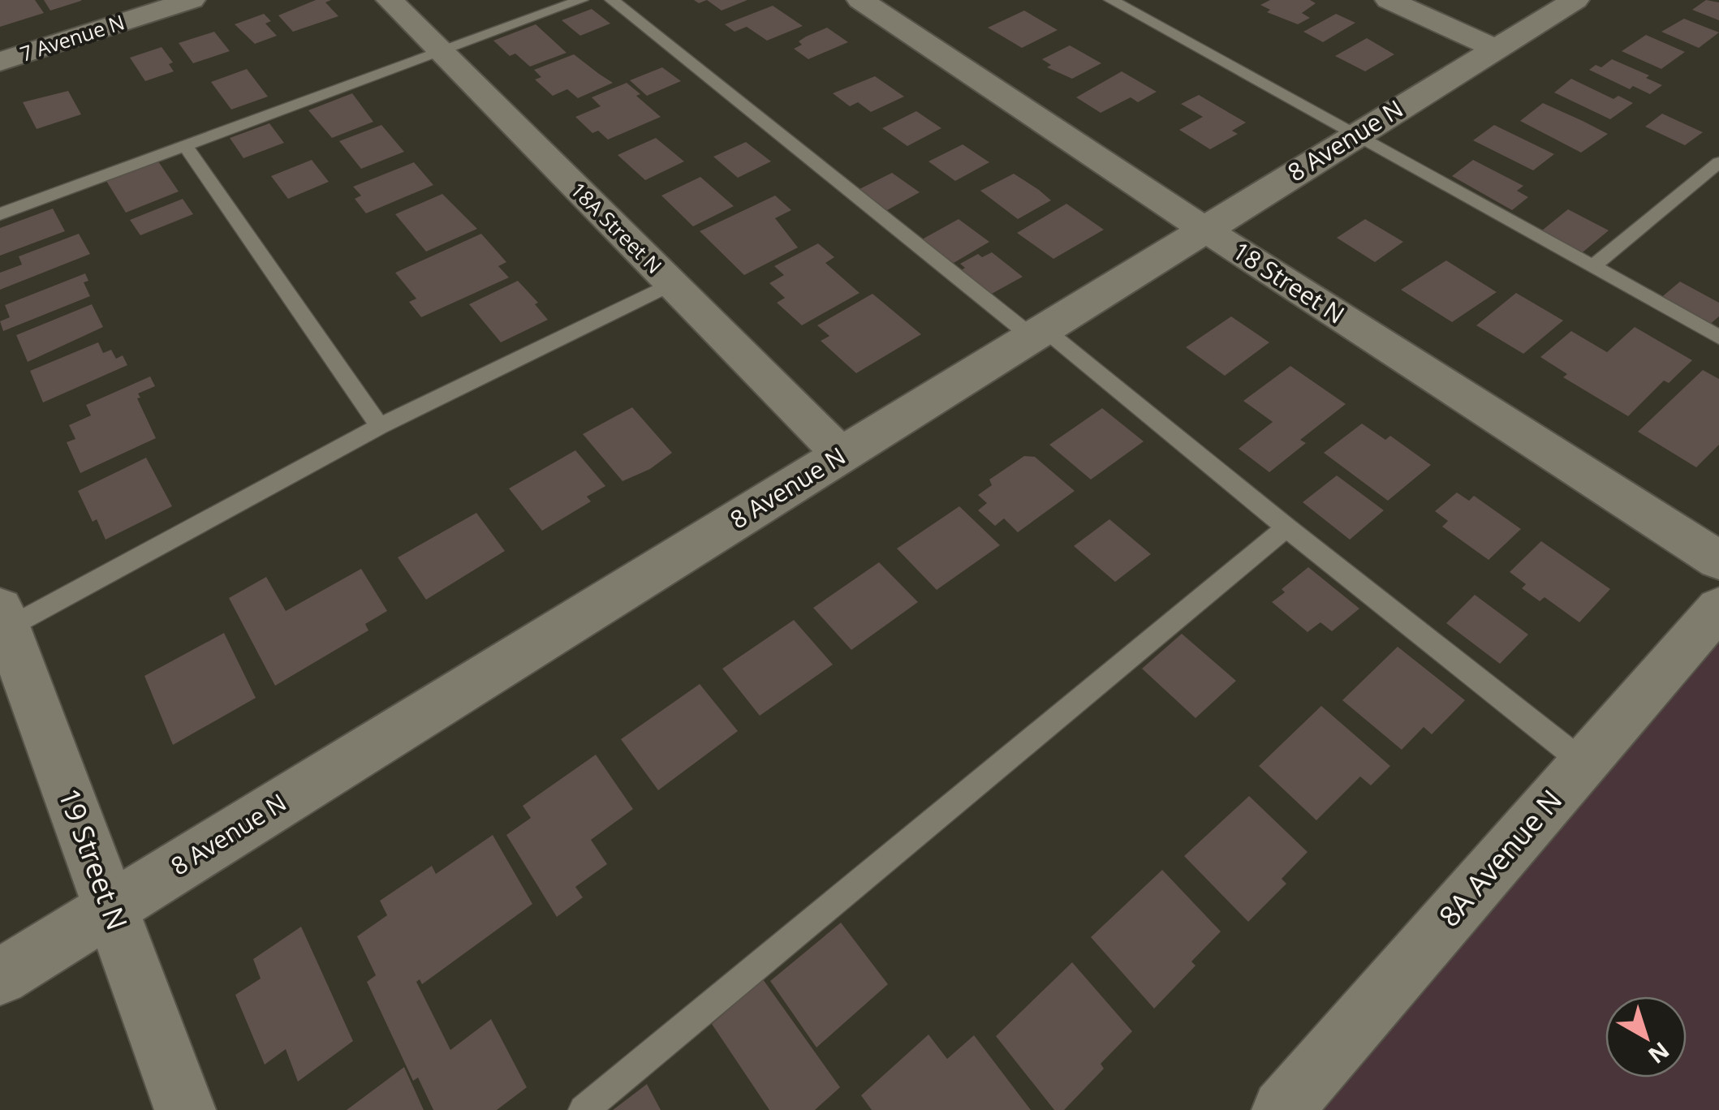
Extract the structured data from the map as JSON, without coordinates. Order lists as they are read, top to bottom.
{
  "streets": {
    "street": [
      "7 Avenue N",
      "8 Avenue N",
      "18A Street N",
      "18 Street N",
      "8A Avenue N",
      "19 Street N"
    ]
  },
  "crossings": [
    ["8 Avenue N", "18A Street N"],
    ["8 Avenue N", "18 Street N"],
    ["8 Avenue N", "19 Street N"]
  ],
  "north": "bottom right"
}
